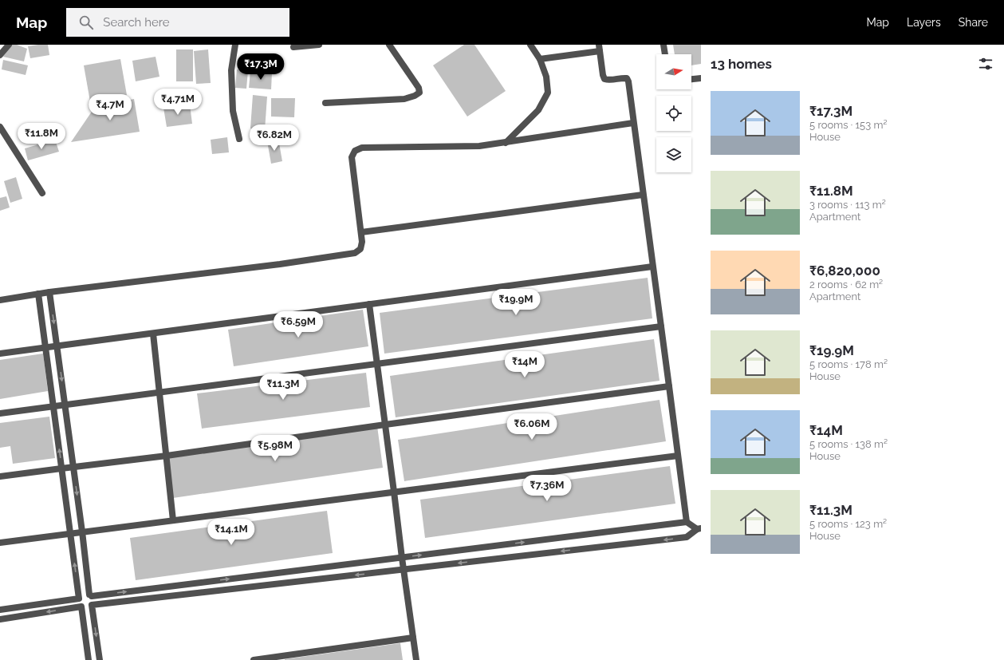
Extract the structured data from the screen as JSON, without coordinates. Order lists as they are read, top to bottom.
{
  "north": "right",
  "page": {
    "header": "Map",
    "search": "Search here",
    "nav": ["Map", "Layers", "Share"],
    "heading": "13 homes",
    "price": [
      "₹17.3M",
      "₹4.71M",
      "₹4.7M",
      "₹11.8M",
      "₹6.82M",
      "₹19.9M",
      "₹6.59M",
      "₹14M",
      "₹11.3M",
      "₹6.06M",
      "₹5.98M",
      "₹7.36M",
      "₹14.1M"
    ],
    "list": [
      {
        "name": "₹17.3M",
        "note": "5 rooms · 153 m² · House"
      },
      {
        "name": "₹11.8M",
        "note": "3 rooms · 113 m² · Apartment"
      },
      {
        "name": "₹6,820,000",
        "note": "2 rooms · 62 m² · Apartment"
      },
      {
        "name": "₹19.9M",
        "note": "5 rooms · 178 m² · House"
      },
      {
        "name": "₹14M",
        "note": "5 rooms · 138 m² · House"
      },
      {
        "name": "₹11.3M",
        "note": "5 rooms · 123 m² · House"
      }
    ]
  }
}
